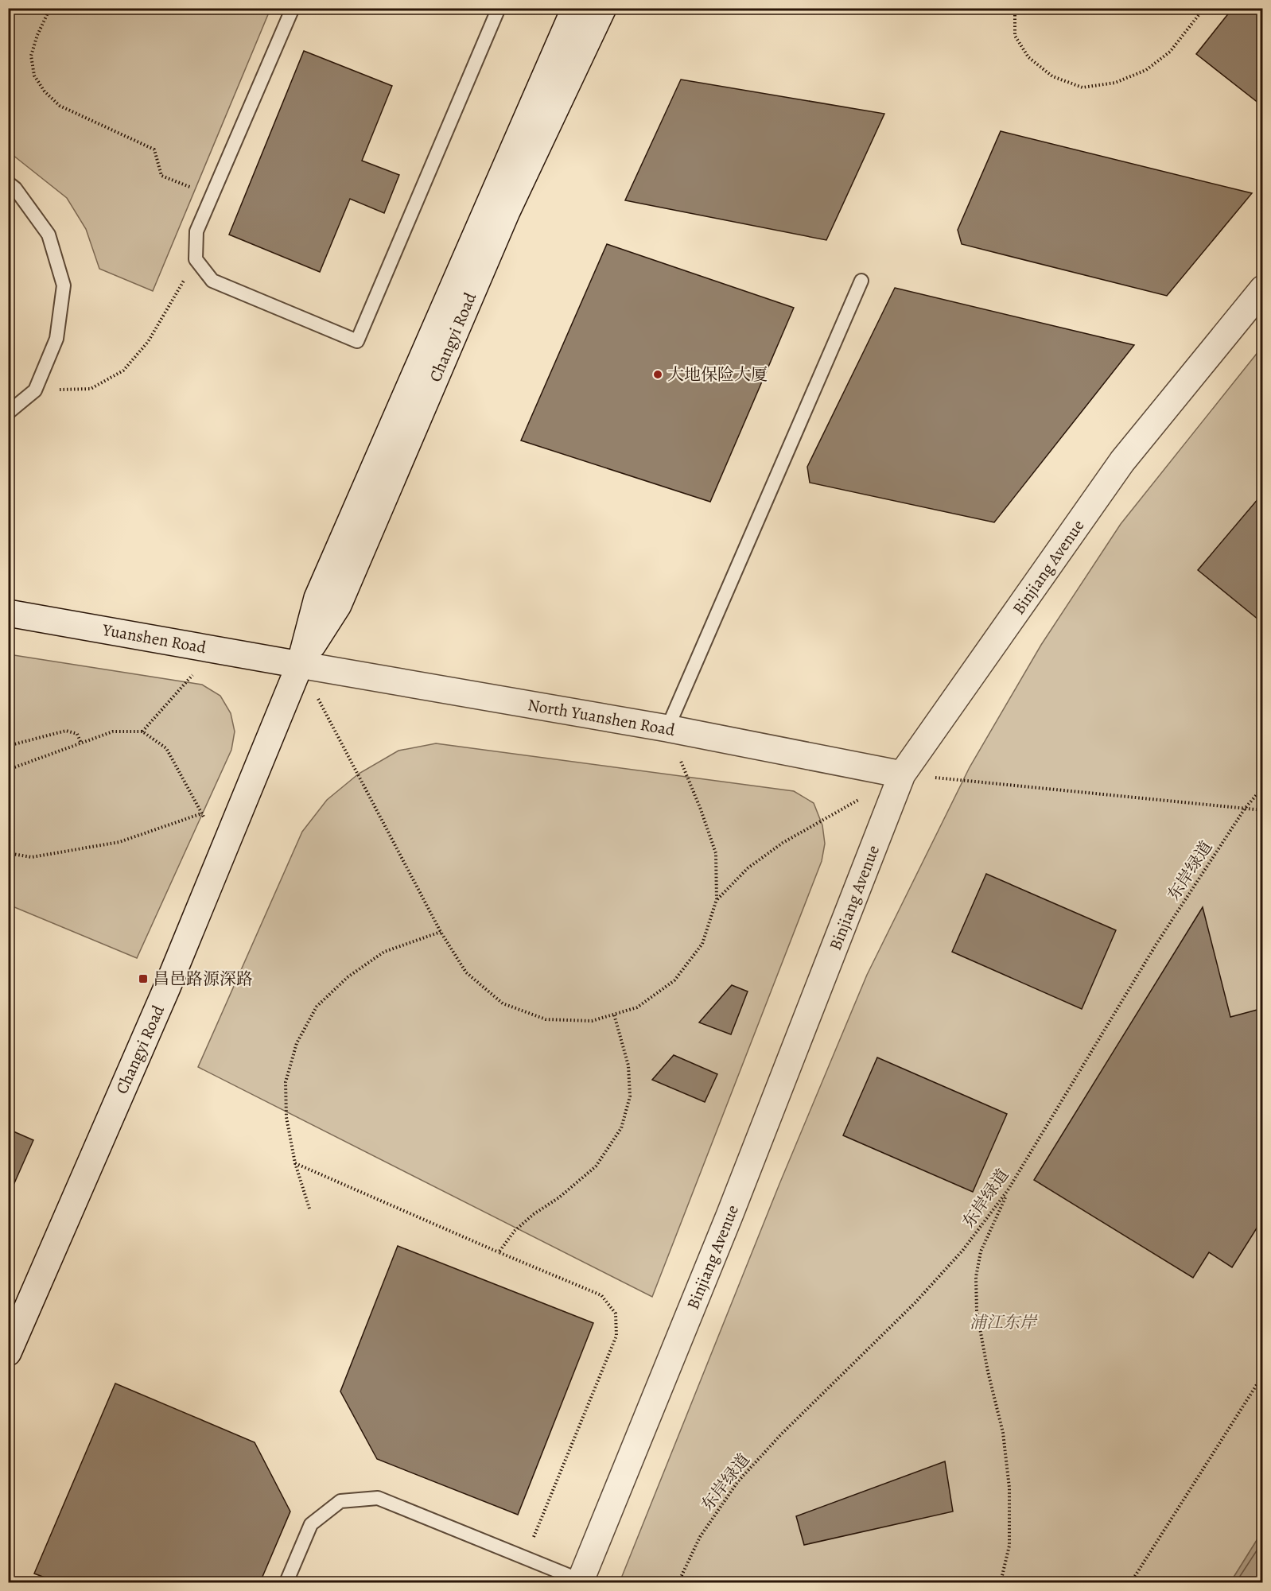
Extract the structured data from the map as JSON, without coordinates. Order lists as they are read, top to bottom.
{
  "streets": {
    "main road": [
      "Changyi Road",
      "Binjiang Avenue",
      "Yuanshen Road",
      "North Yuanshen Road"
    ],
    "path": ["东岸绿道"]
  },
  "crossings": [
    ["Changyi Road", "Yuanshen Road"],
    ["Changyi Road", "North Yuanshen Road"],
    ["Binjiang Avenue", "North Yuanshen Road"],
    ["Yuanshen Road", "North Yuanshen Road"]
  ],
  "parks": ["浦江东岸"],
  "places": {
    "other": ["大地保险大厦"],
    "transit": ["昌邑路源深路"]
  }
}
